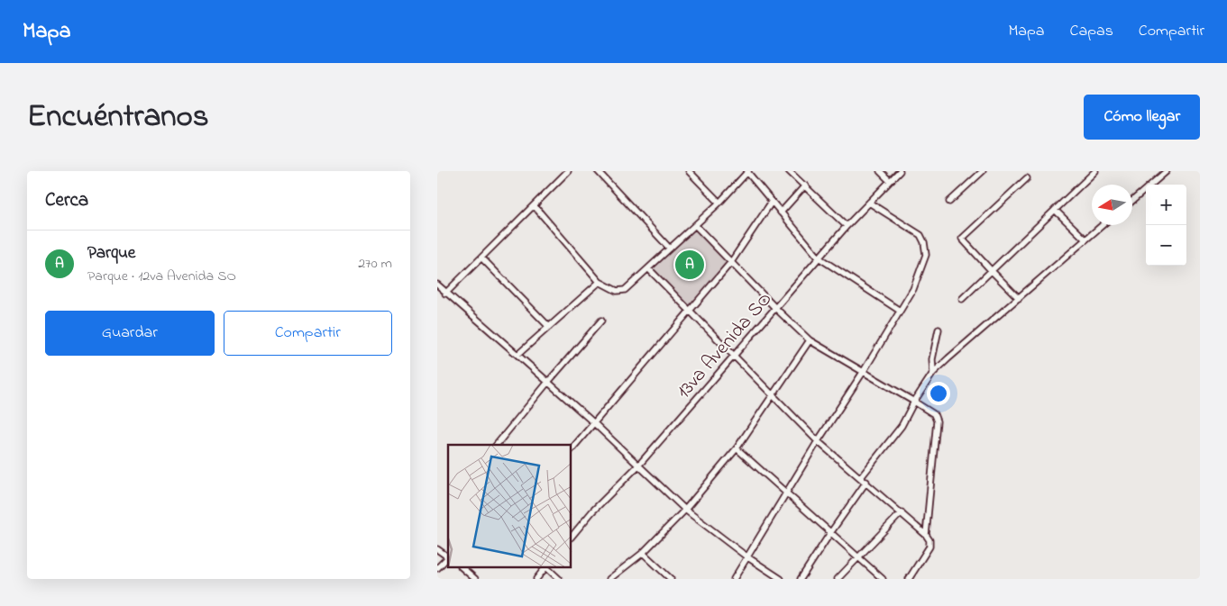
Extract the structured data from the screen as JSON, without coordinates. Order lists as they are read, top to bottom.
{
  "streets": {
    "street": ["13va Avenida SO"]
  },
  "north": "left",
  "page": {
    "header": "Mapa",
    "nav": ["Mapa", "Capas", "Compartir"],
    "title": "Encuéntranos",
    "buttons": [
      "Cómo llegar",
      ["Guardar", "Compartir"]
    ],
    "heading": "Cerca",
    "map_buttons": ["+", "−"],
    "list": [
      {
        "mark": "A",
        "name": "Parque",
        "note": "Parque · 12va Avenida SO",
        "value": "270 m"
      }
    ],
    "pins": "A"
  }
}
